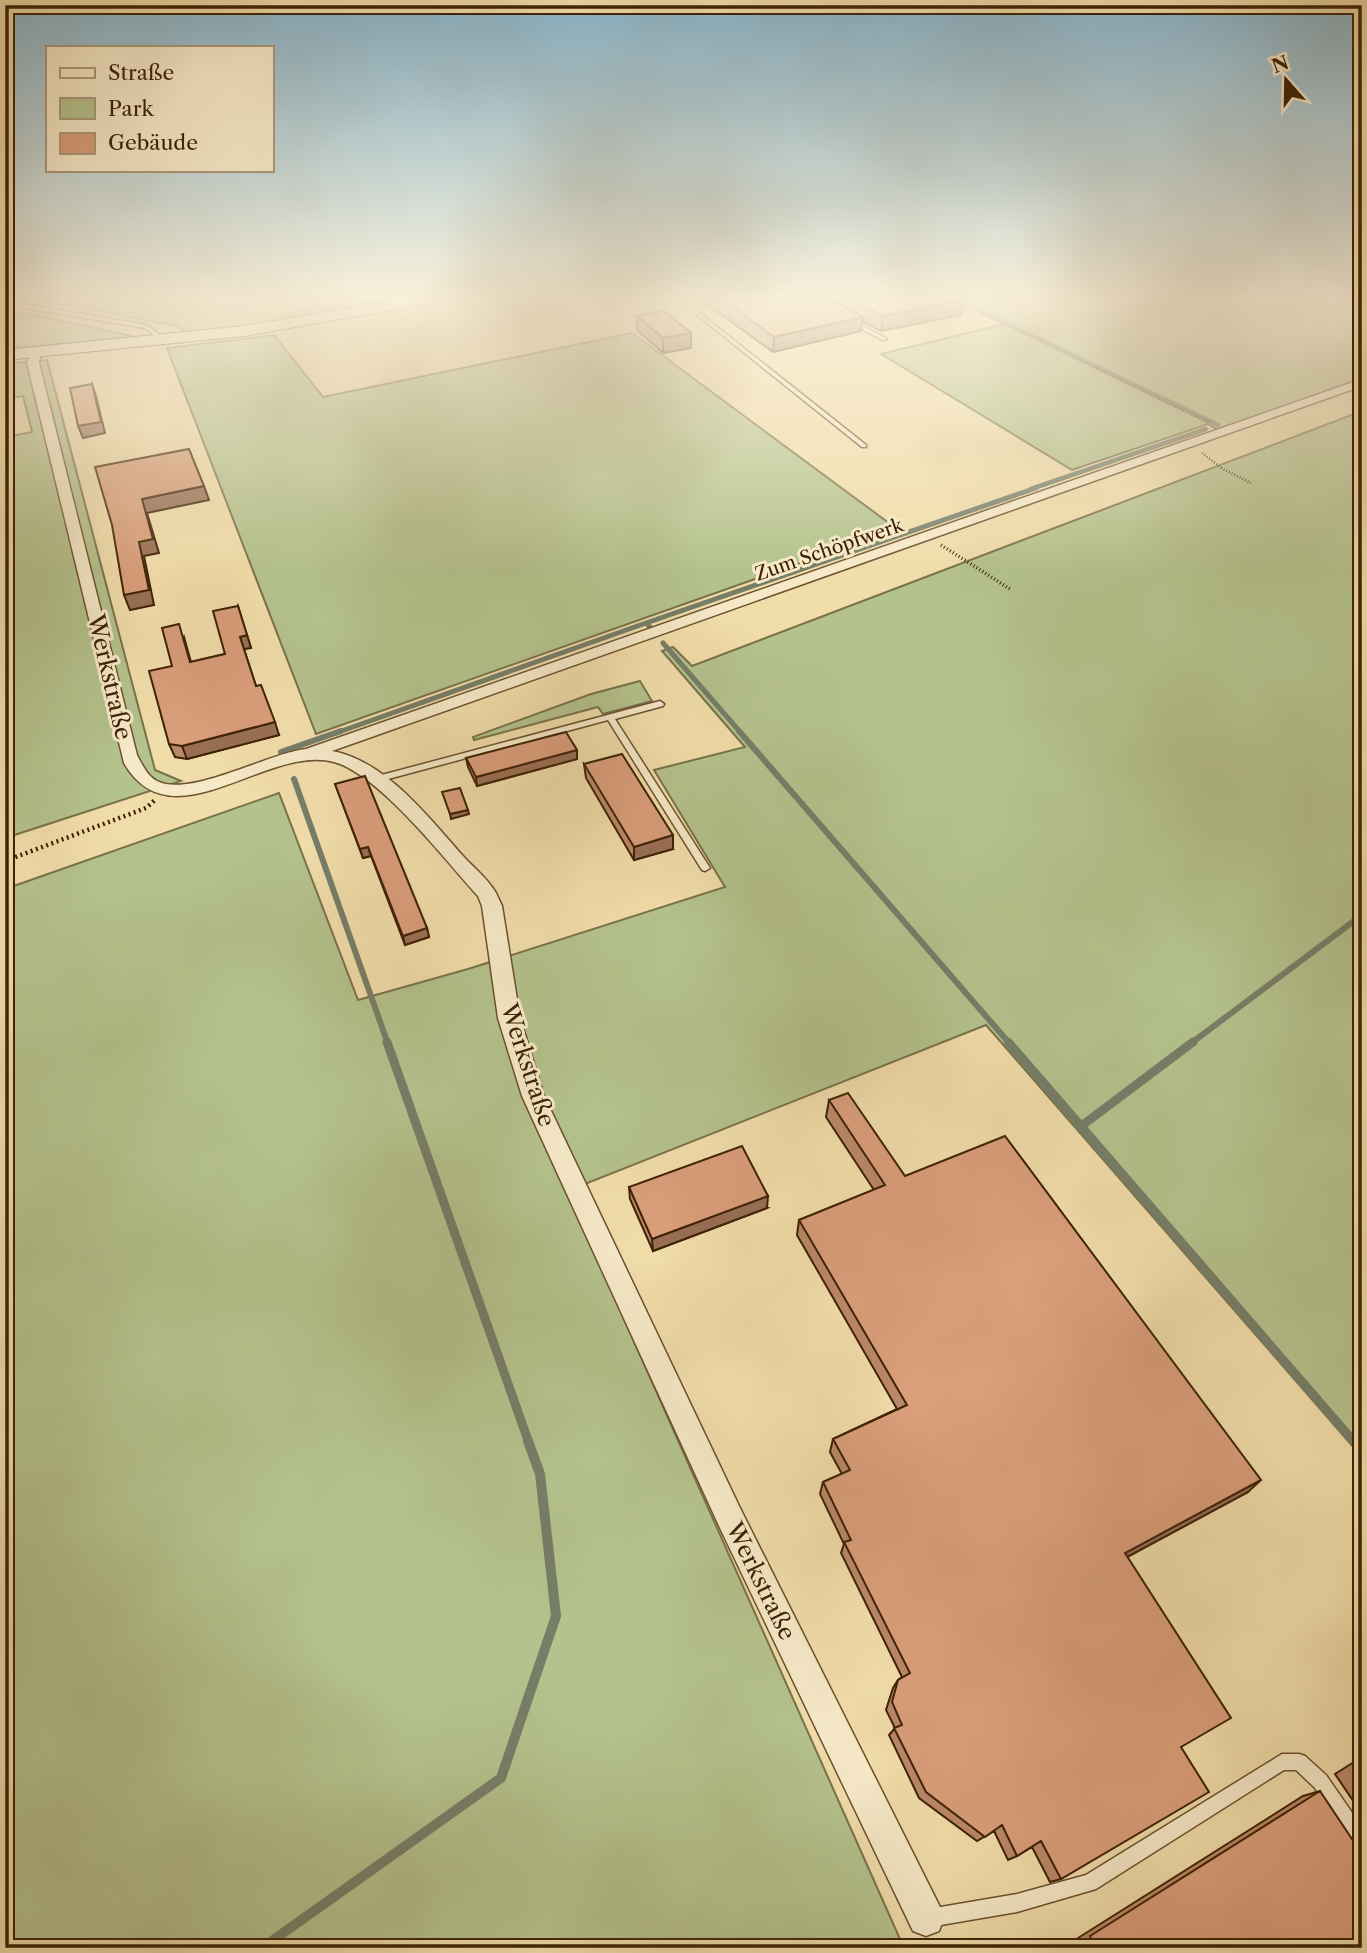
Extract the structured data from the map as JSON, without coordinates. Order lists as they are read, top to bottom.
{
  "streets": {
    "street": ["Zum Schöpfwerk", "Werkstraße"]
  },
  "crossings": [
    ["Zum Schöpfwerk", "Werkstraße"]
  ],
  "legend": ["Straße", "Park", "Gebäude"],
  "north": "top"
}
